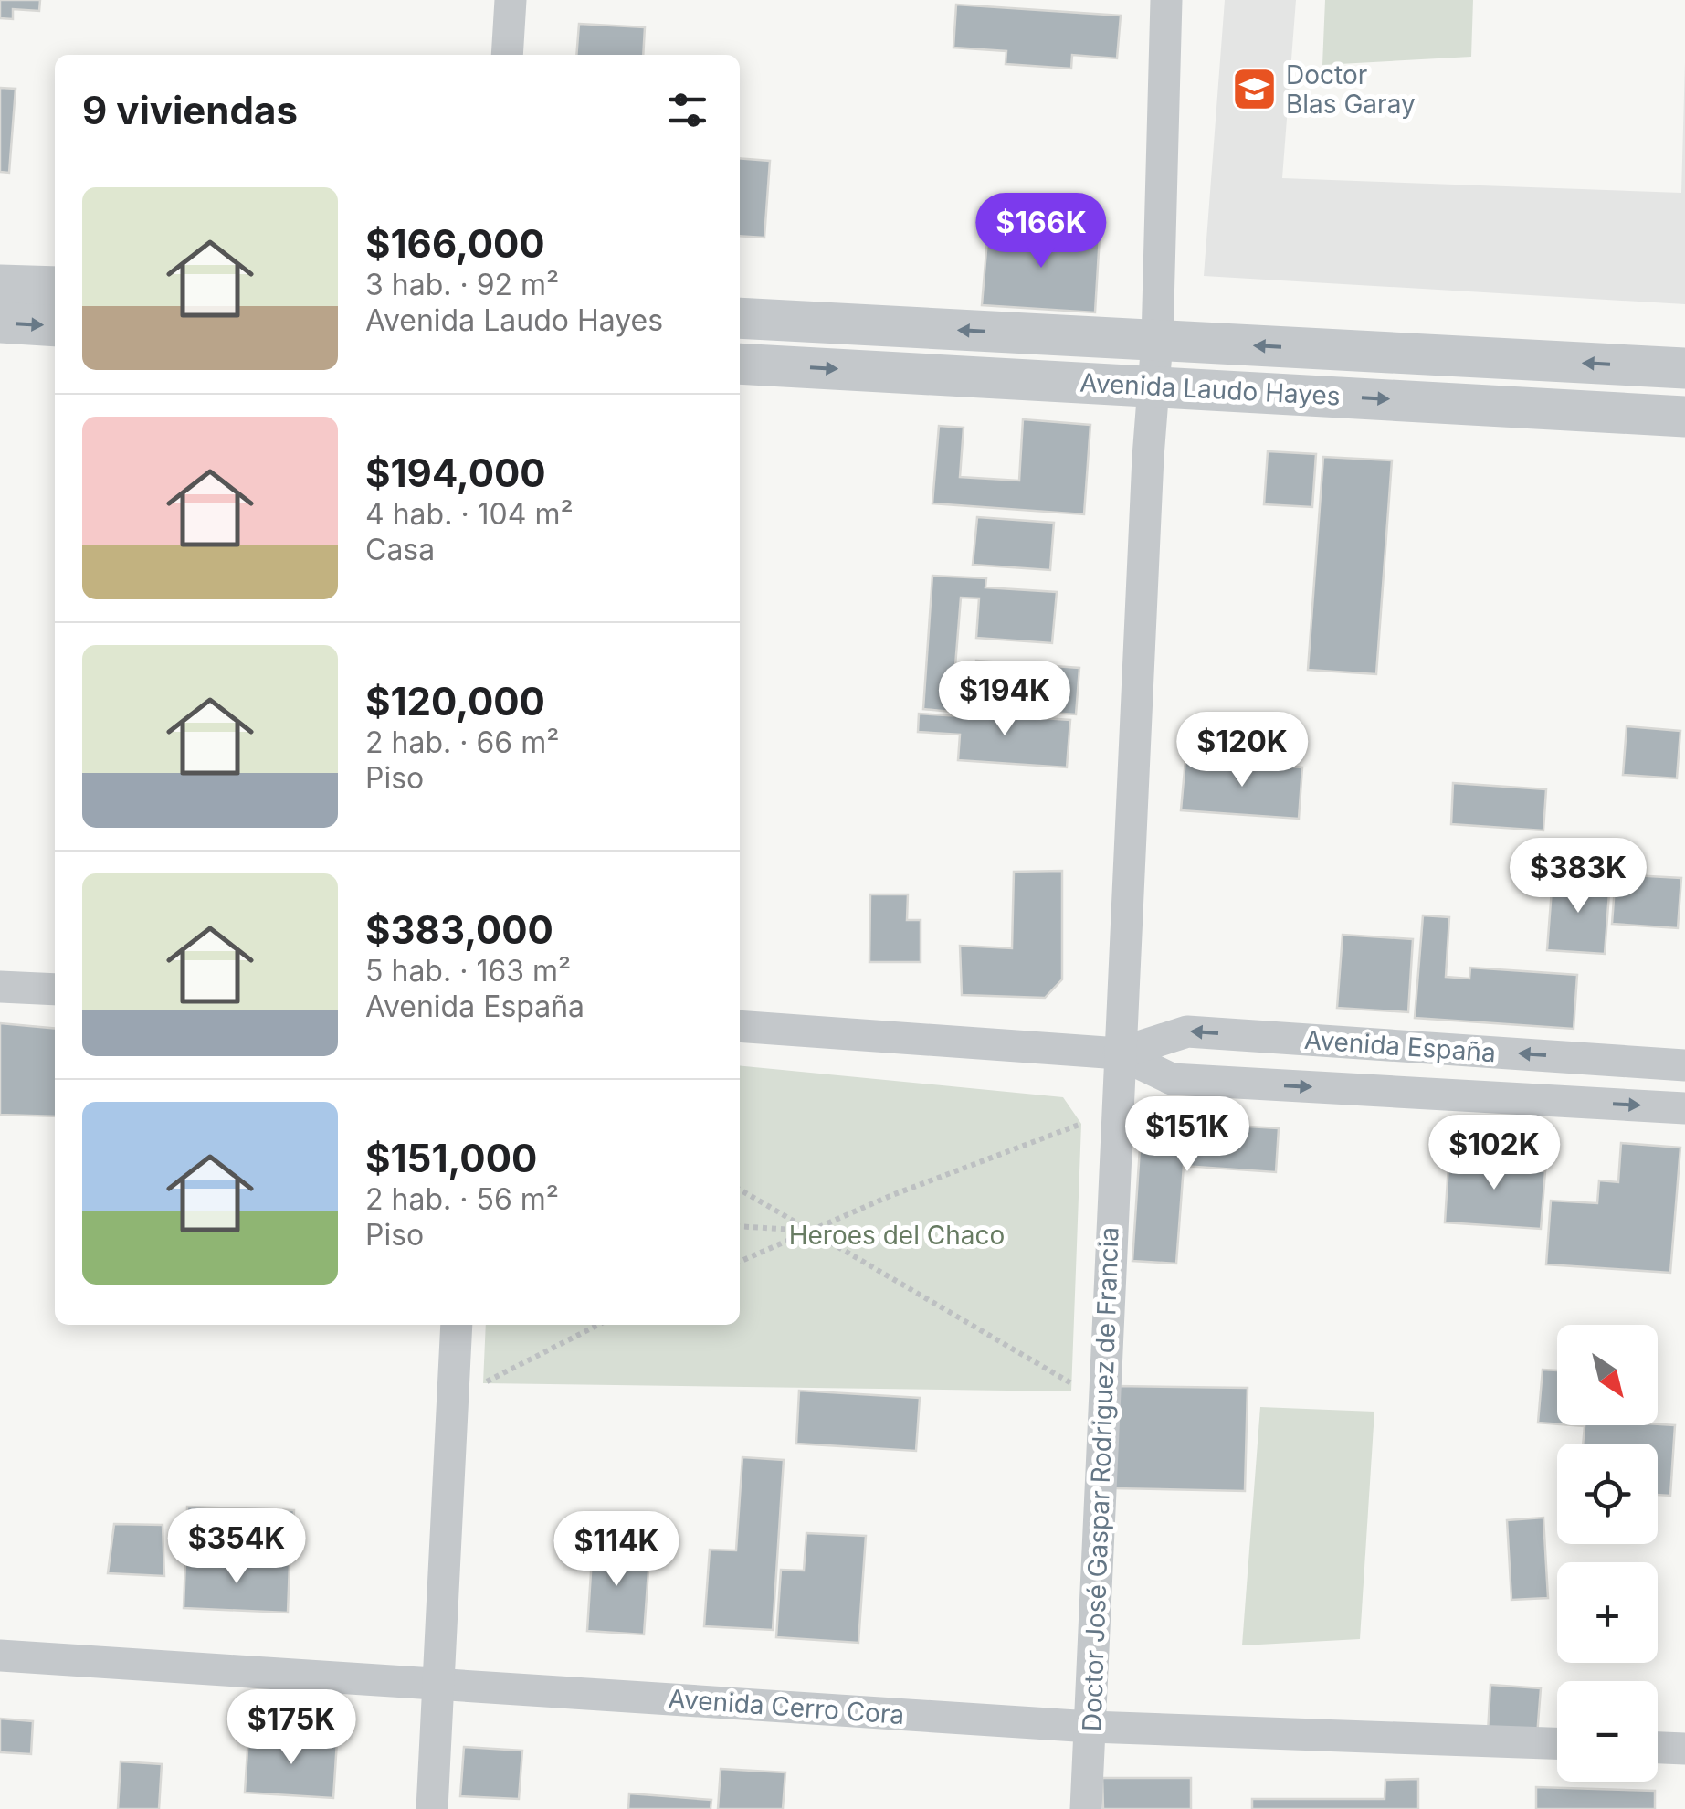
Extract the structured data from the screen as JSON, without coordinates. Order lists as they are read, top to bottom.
{
  "streets": {
    "street": [
      "Avenida Laudo Hayes",
      "Avenida España",
      "Doctor José Gaspar Rodriguez de Francia",
      "Avenida Cerro Cora"
    ]
  },
  "crossings": [
    ["Avenida Laudo Hayes", "Doctor José Gaspar Rodriguez de Francia"],
    ["Avenida España", "Doctor José Gaspar Rodriguez de Francia"],
    ["Doctor José Gaspar Rodriguez de Francia", "Avenida Cerro Cora"]
  ],
  "parks": ["Heroes del Chaco"],
  "places": {
    "school or university": ["Doctor Blas Garay"]
  },
  "north": "bottom right",
  "page": {
    "heading": "9 viviendas",
    "list": [
      {
        "name": "$166,000",
        "note": "3 hab. · 92 m² · Avenida Laudo Hayes"
      },
      {
        "name": "$194,000",
        "note": "4 hab. · 104 m² · Casa"
      },
      {
        "name": "$120,000",
        "note": "2 hab. · 66 m² · Piso"
      },
      {
        "name": "$383,000",
        "note": "5 hab. · 163 m² · Avenida España"
      },
      {
        "name": "$151,000",
        "note": "2 hab. · 56 m² · Piso"
      }
    ],
    "price": [
      "$166K",
      "$194K",
      "$120K",
      "$383K",
      "$151K",
      "$102K",
      "$354K",
      "$114K",
      "$175K"
    ],
    "map_buttons": ["+", "−"]
  }
}
